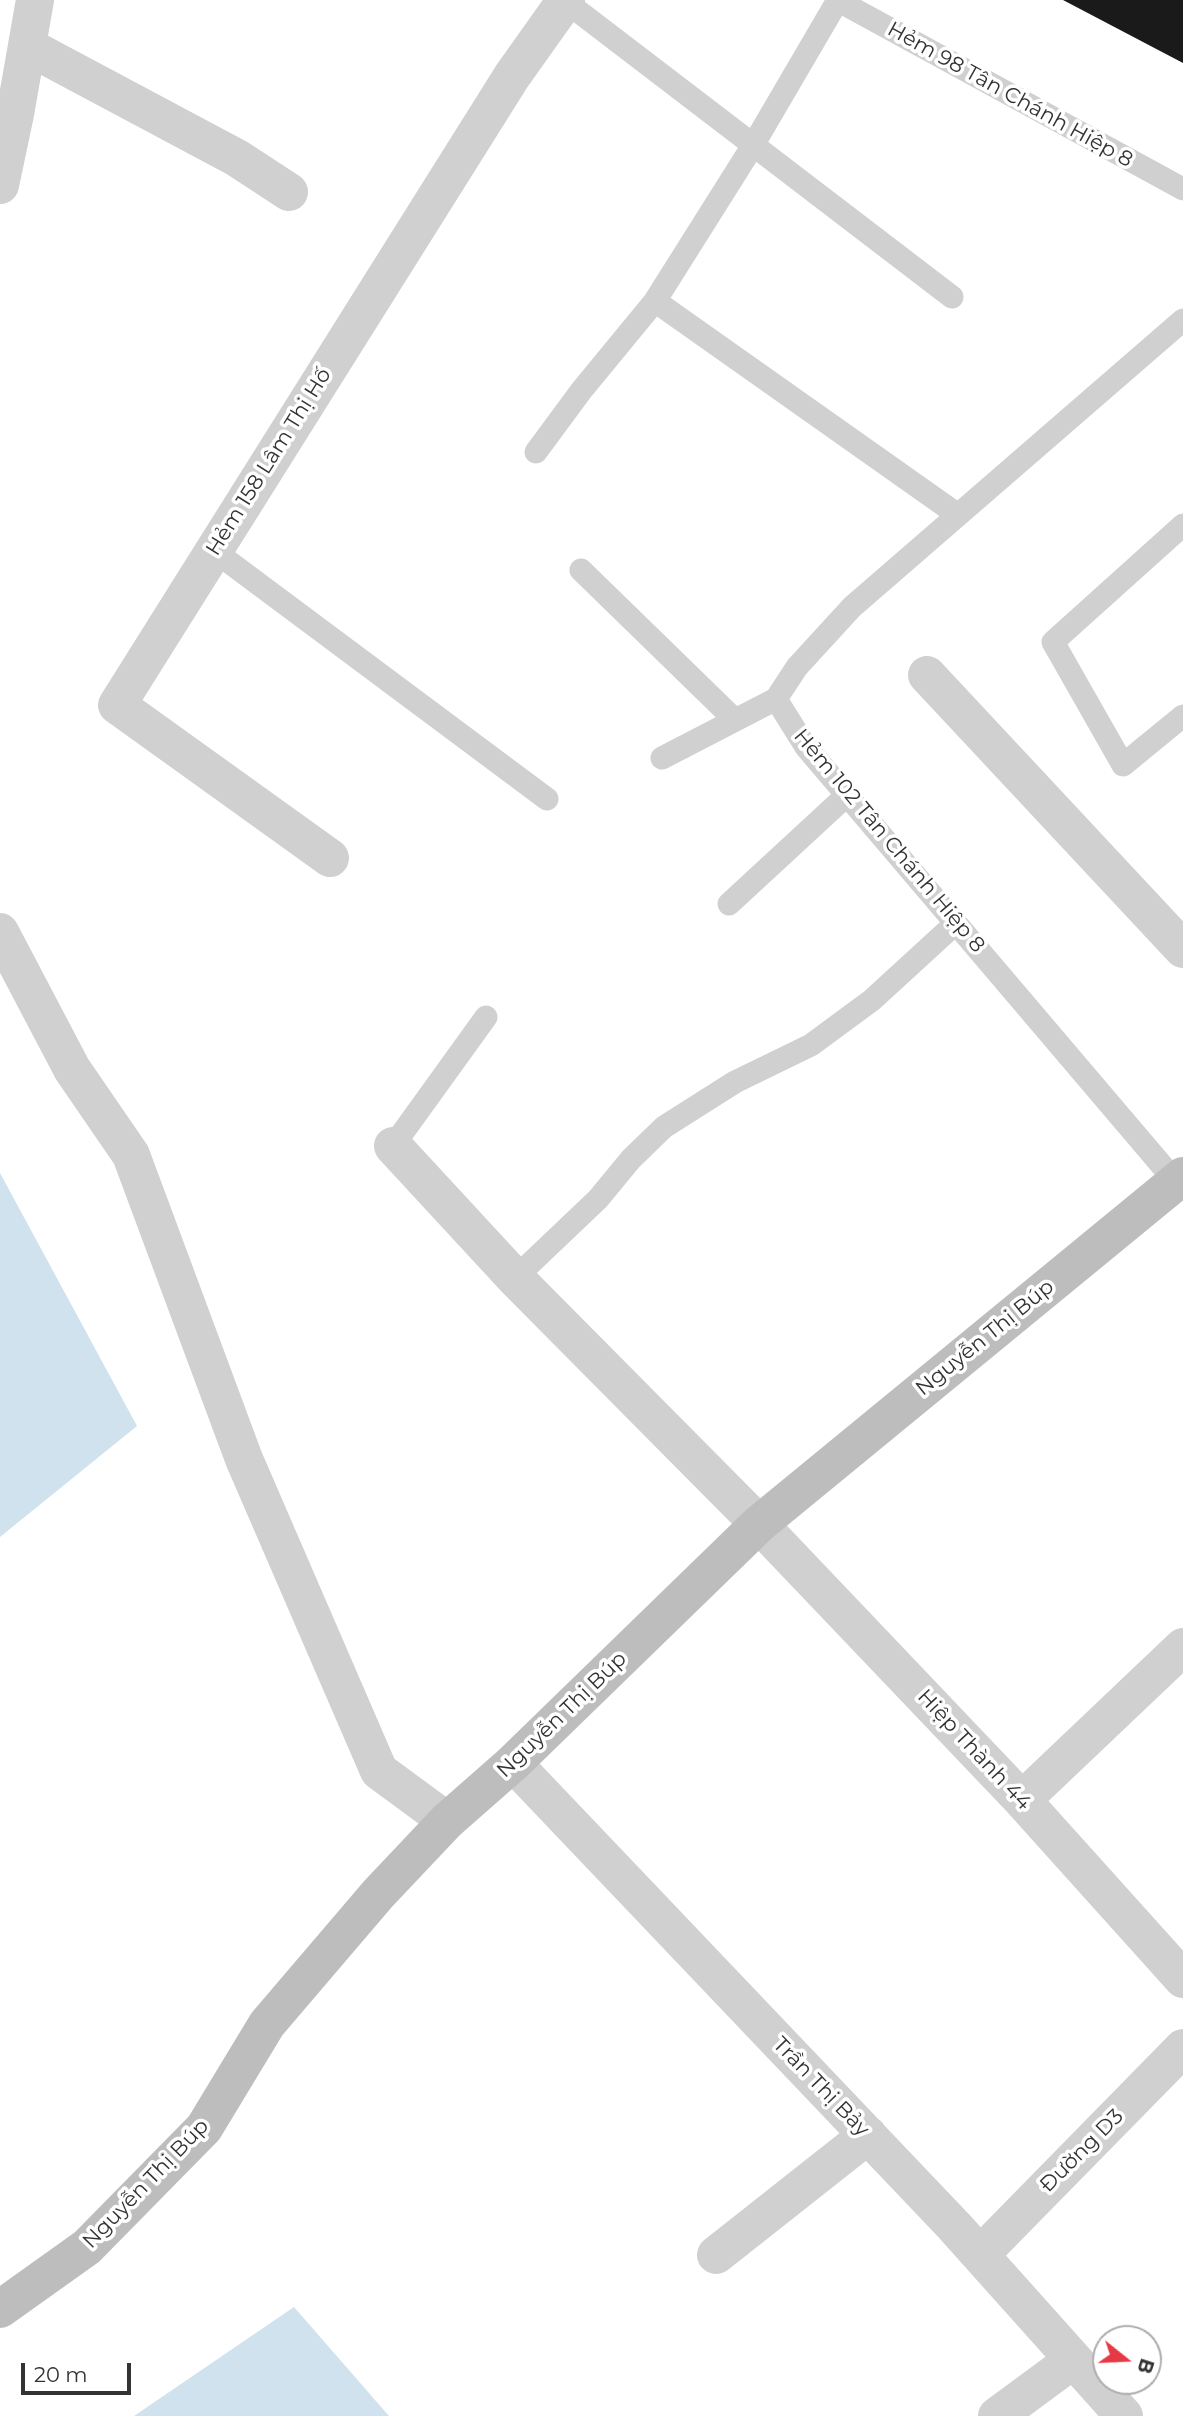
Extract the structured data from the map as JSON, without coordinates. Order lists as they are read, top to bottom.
{
  "streets": {
    "street": [
      "Hẻm 158 Lâm Thị Hố",
      "Nguyễn Thị Búp",
      "Hiệp Thành 44",
      "Trần Thị Bảy",
      "Đường D3"
    ],
    "lane": ["Hẻm 98 Tân Chánh Hiệp 8", "Hẻm 102 Tân Chánh Hiệp 8"]
  },
  "crossings": [
    ["Hẻm 102 Tân Chánh Hiệp 8", "Nguyễn Thị Búp"],
    ["Nguyễn Thị Búp", "Hiệp Thành 44"],
    ["Nguyễn Thị Búp", "Trần Thị Bảy"],
    ["Trần Thị Bảy", "Đường D3"]
  ],
  "scale_bar": "20 m",
  "north": "right"
}
